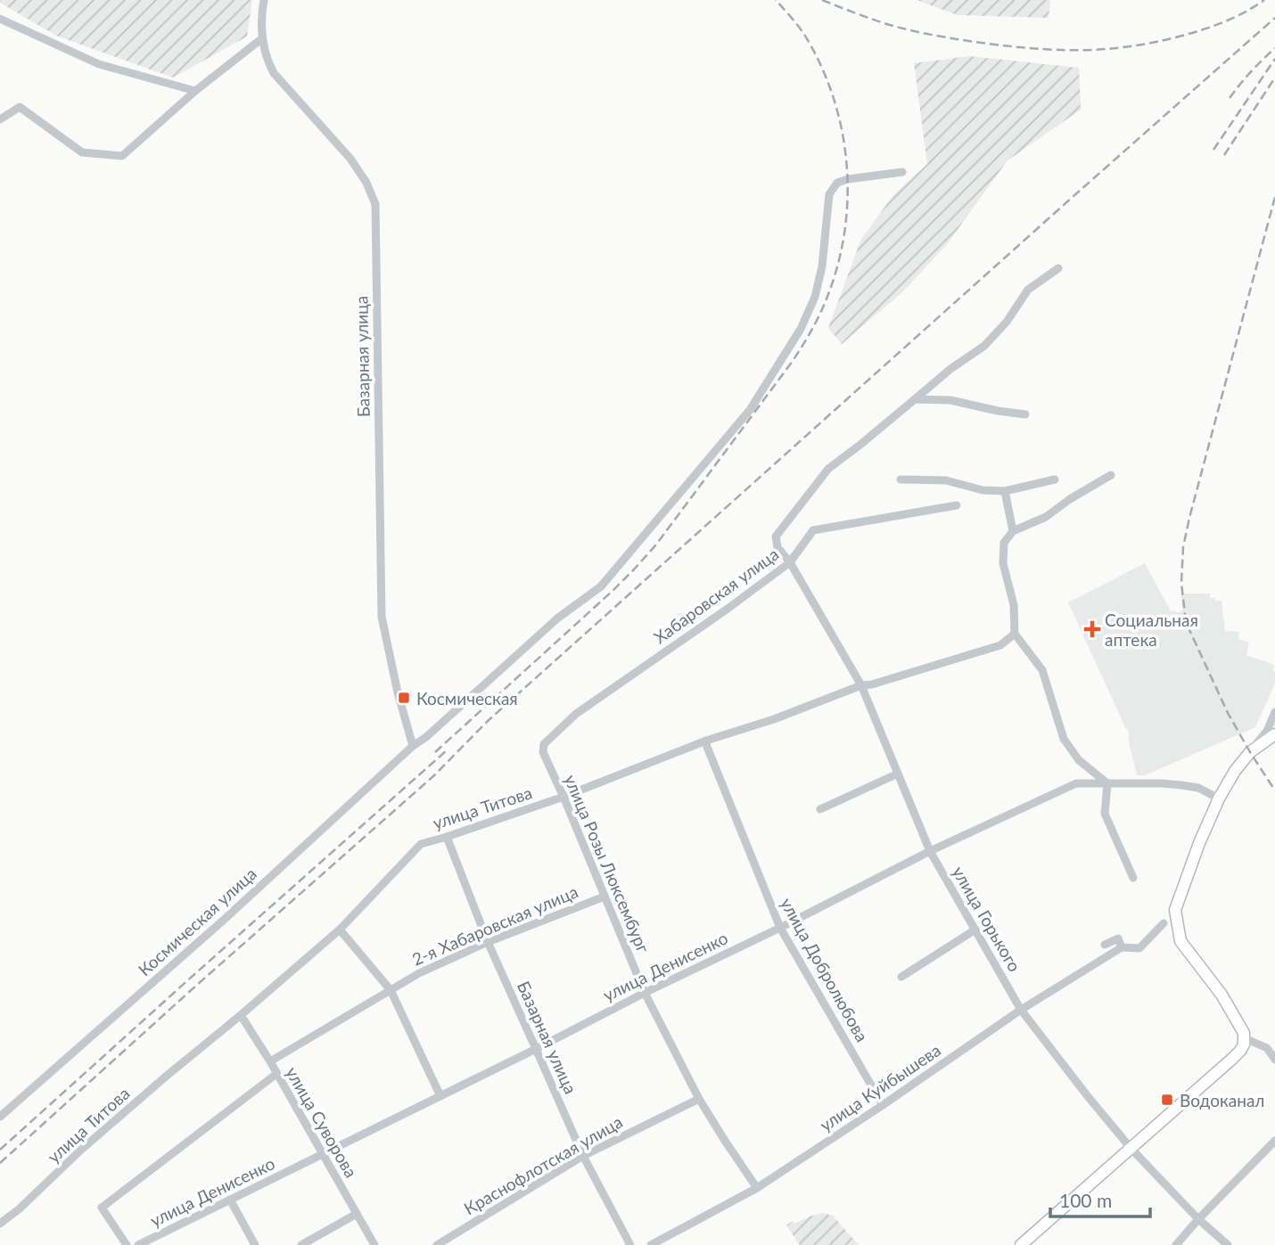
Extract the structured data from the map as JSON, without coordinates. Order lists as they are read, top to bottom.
{
  "streets": {
    "street": [
      "Базарная улица",
      "Хабаровская улица",
      "улица Титова",
      "улица Розы Люксембург",
      "улица Горького",
      "Космическая улица",
      "2-я Хабаровская улица",
      "улица Денисенко",
      "улица Добролюбова",
      "улица Куйбышева",
      "улица Суворова",
      "Краснофлотская улица"
    ]
  },
  "crossings": [
    ["Базарная улица", "улица Титова"],
    ["Базарная улица", "Космическая улица"],
    ["Базарная улица", "2-я Хабаровская улица"],
    ["Базарная улица", "улица Денисенко"],
    ["Базарная улица", "Краснофлотская улица"],
    ["Хабаровская улица", "улица Розы Люксембург"],
    ["Хабаровская улица", "улица Горького"],
    ["улица Титова", "улица Розы Люксембург"],
    ["улица Титова", "улица Горького"],
    ["улица Титова", "улица Добролюбова"],
    ["улица Титова", "улица Суворова"],
    ["улица Розы Люксембург", "2-я Хабаровская улица"],
    ["улица Розы Люксембург", "улица Денисенко"],
    ["улица Розы Люксембург", "улица Куйбышева"],
    ["улица Розы Люксембург", "Краснофлотская улица"],
    ["улица Горького", "улица Денисенко"],
    ["улица Горького", "улица Куйбышева"],
    ["2-я Хабаровская улица", "улица Суворова"],
    ["улица Денисенко", "улица Добролюбова"],
    ["улица Денисенко", "улица Суворова"],
    ["улица Добролюбова", "улица Куйбышева"]
  ],
  "places": {
    "health": ["Социальная аптека"],
    "transit": ["Космическая", "Водоканал"]
  },
  "scale_bar": "100 m"
}
